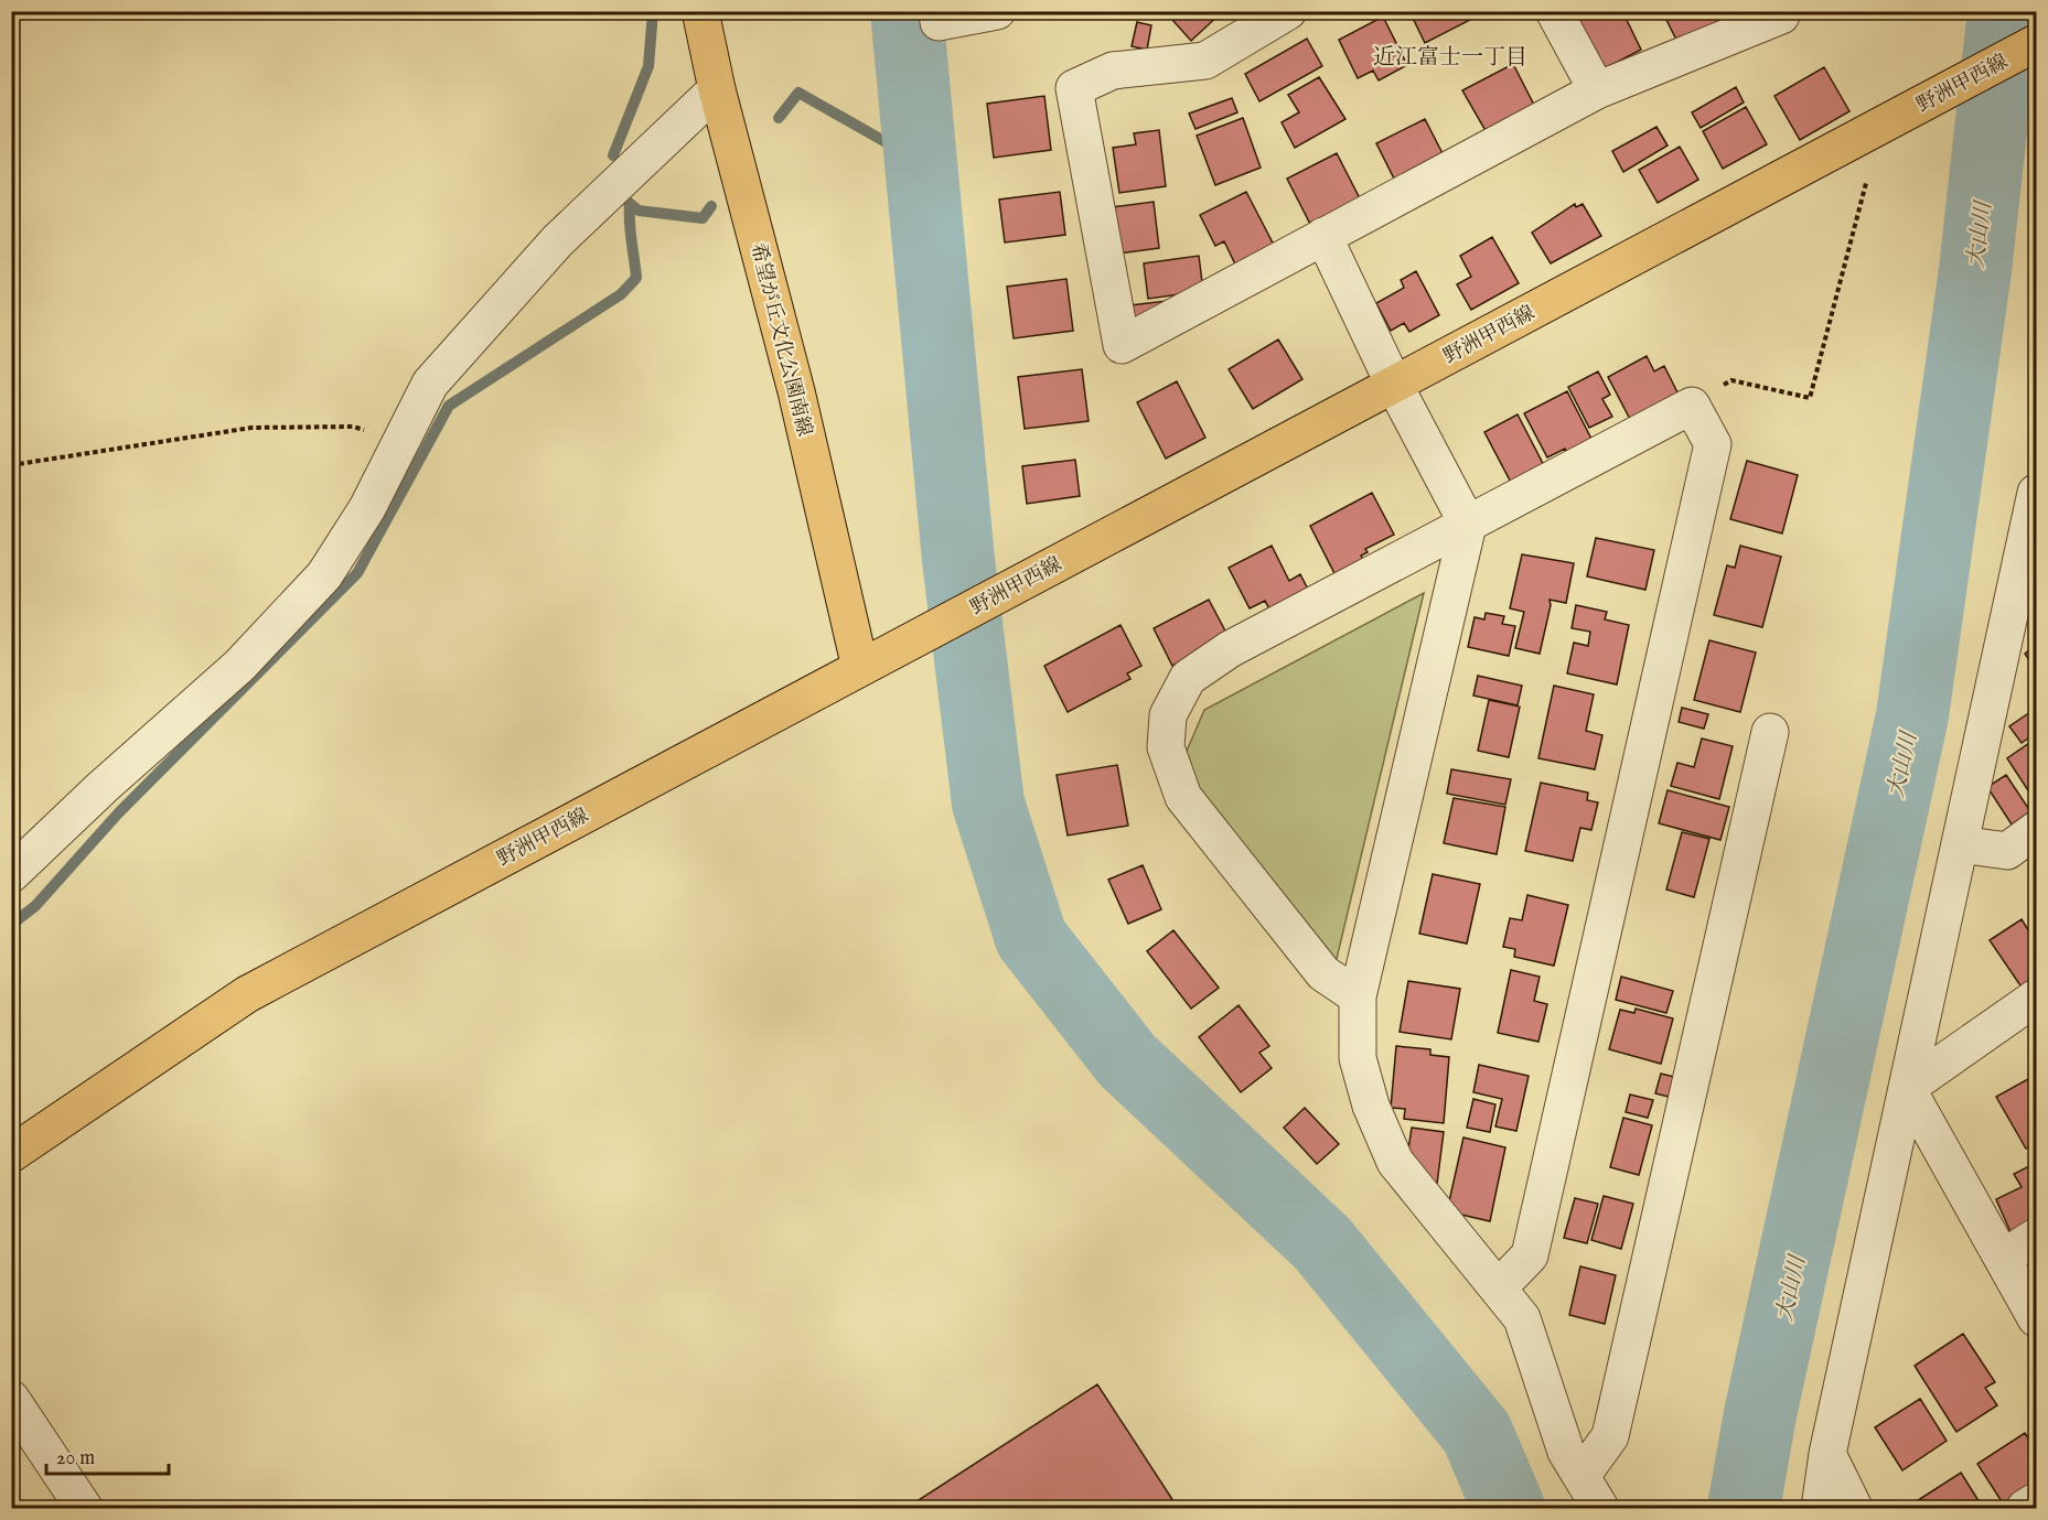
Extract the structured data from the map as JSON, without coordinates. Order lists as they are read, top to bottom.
{
  "streets": {
    "main road": ["野洲甲西線", "希望が丘文化公園南線"]
  },
  "crossings": [
    ["野洲甲西線", "希望が丘文化公園南線"]
  ],
  "districts": ["近江富士一丁目"],
  "water": ["大山川"],
  "scale_bar": "20 m"
}
